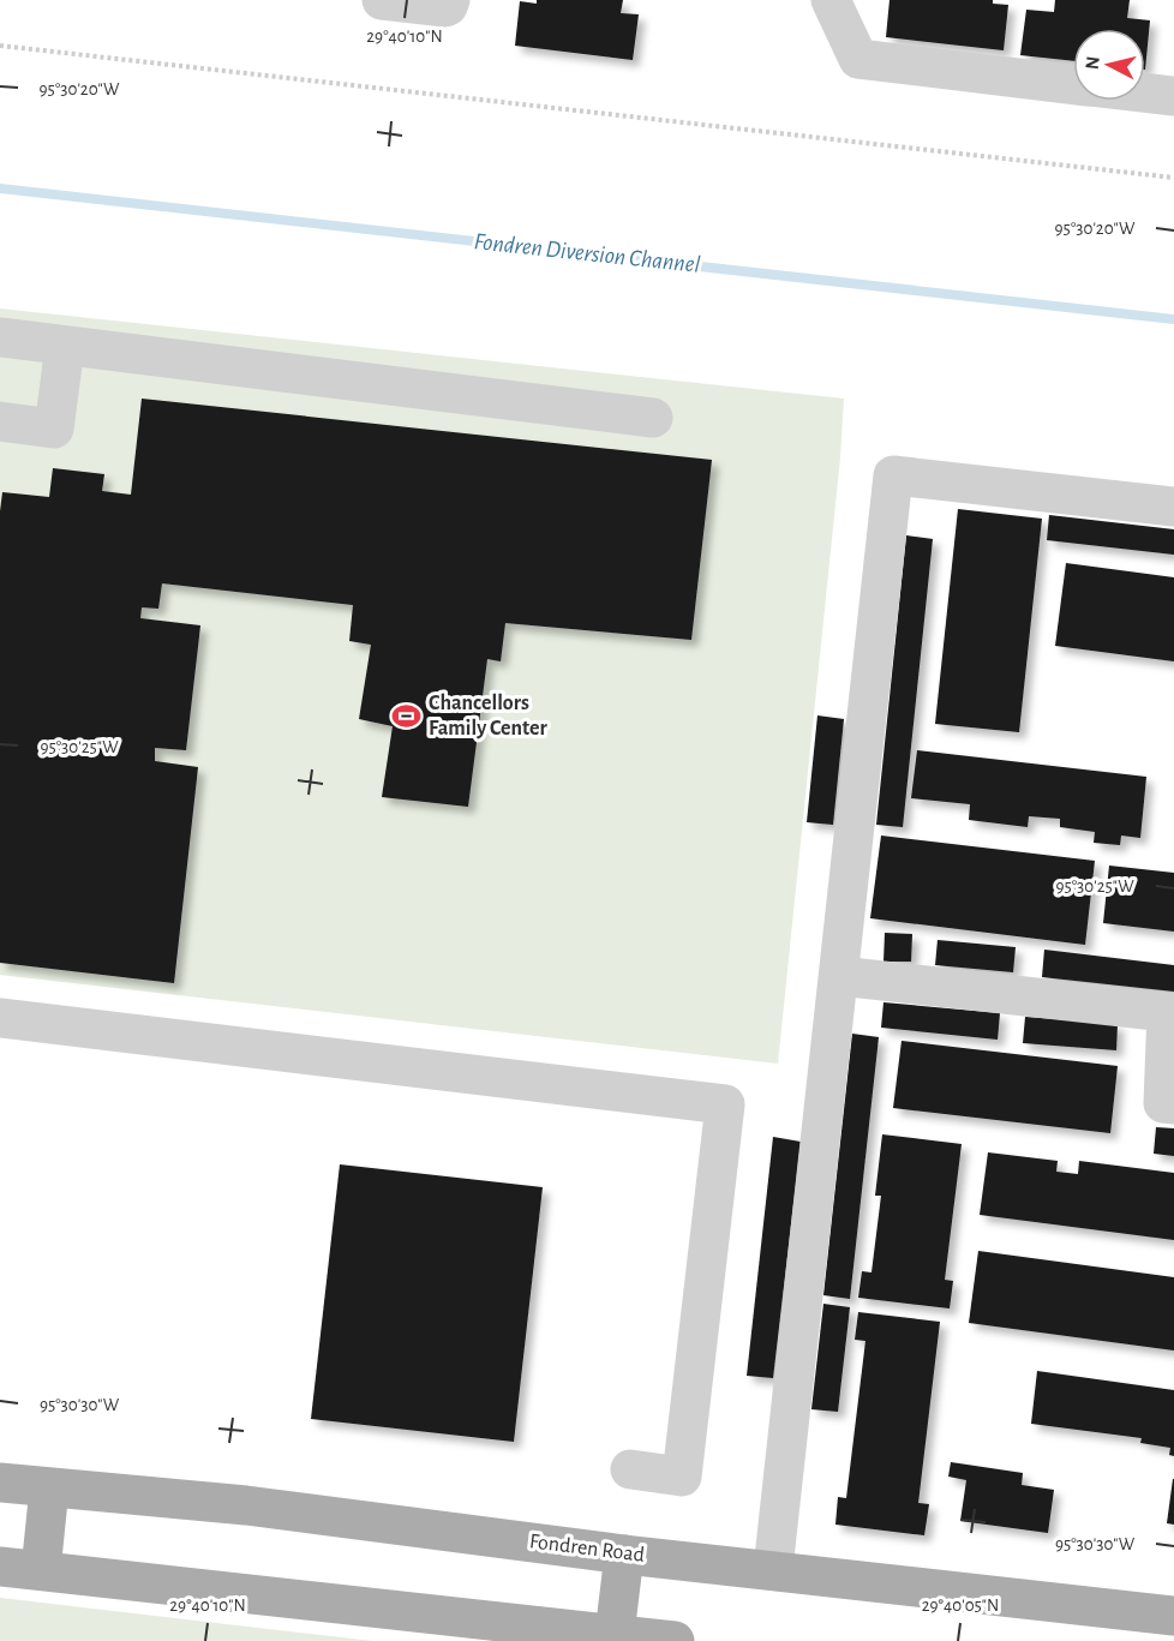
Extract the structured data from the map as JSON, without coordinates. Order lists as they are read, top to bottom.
{
  "streets": {
    "main road": ["Fondren Road"]
  },
  "water": ["Fondren Diversion Channel"],
  "places": {
    "sports": ["Chancellors Family Center"]
  },
  "north": "left",
  "coordinates": [
    "29°40'10\"N",
    "95°30'20\"W",
    "95°30'25\"W",
    "95°30'30\"W",
    "29°40'05\"N"
  ]
}
